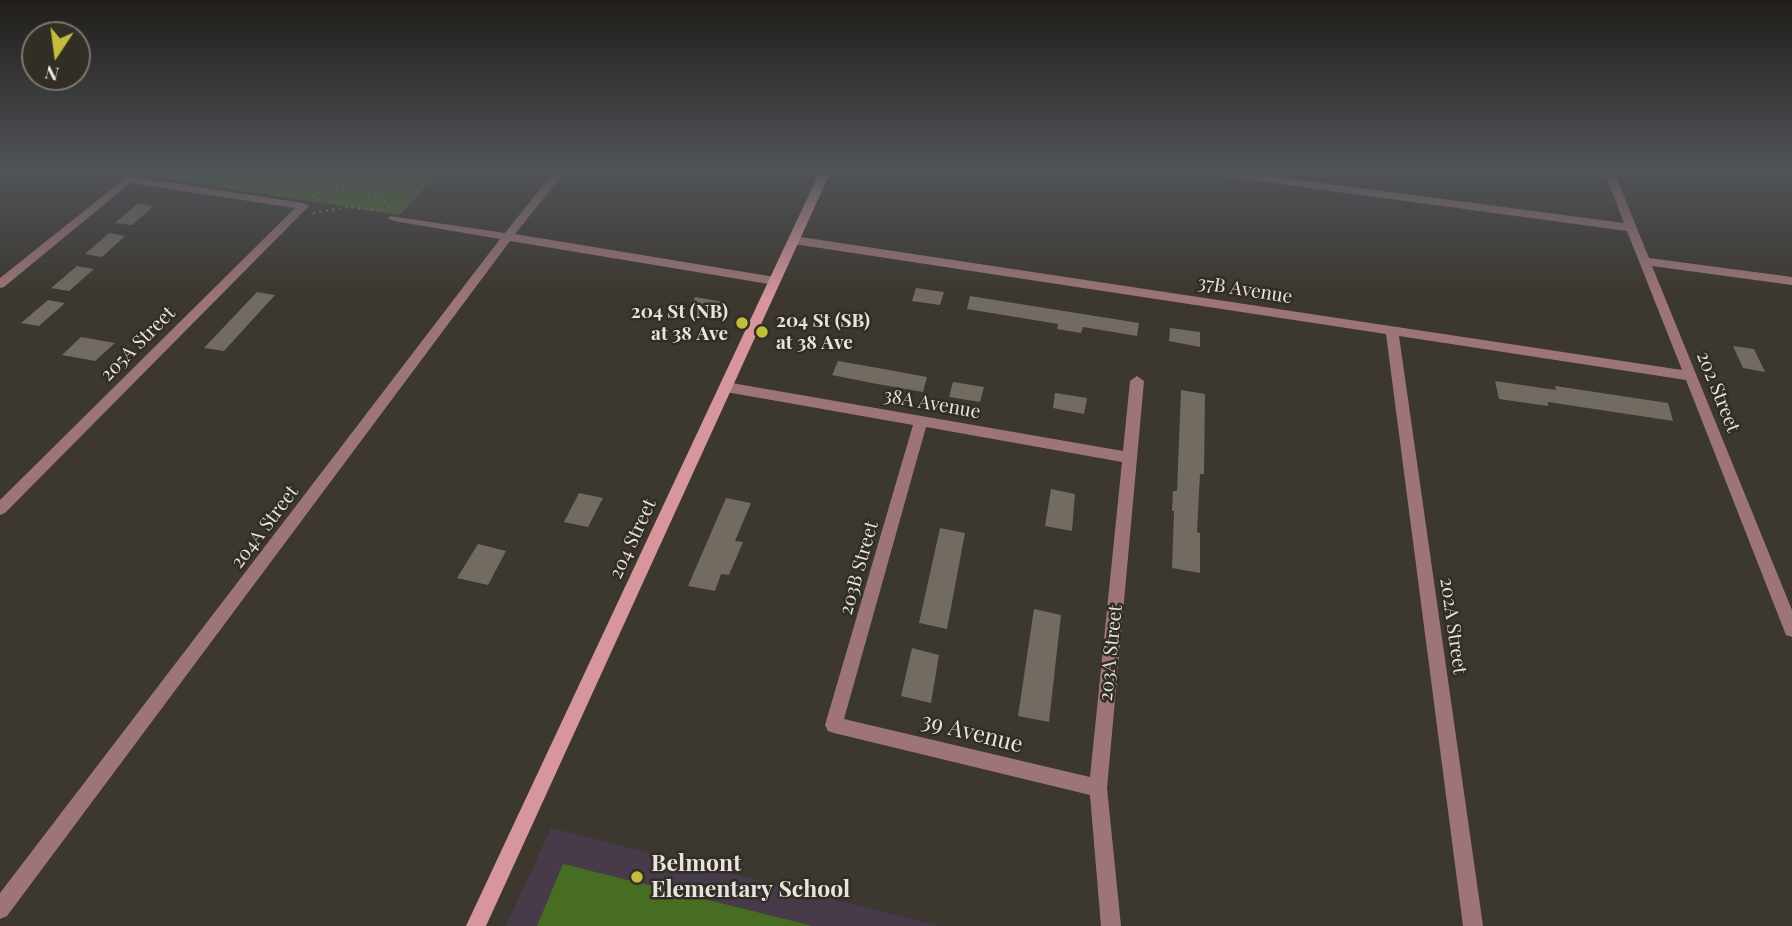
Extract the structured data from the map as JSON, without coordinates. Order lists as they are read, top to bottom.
{
  "streets": {
    "street": [
      "37B Avenue",
      "205A Street",
      "202 Street",
      "38A Avenue",
      "204A Street",
      "204 Street",
      "203B Street",
      "202A Street",
      "203A Street",
      "39 Avenue"
    ]
  },
  "crossings": [
    ["37B Avenue", "202 Street"],
    ["37B Avenue", "204 Street"],
    ["37B Avenue", "202A Street"],
    ["38A Avenue", "204 Street"],
    ["38A Avenue", "203B Street"],
    ["38A Avenue", "203A Street"],
    ["203B Street", "39 Avenue"],
    ["203A Street", "39 Avenue"]
  ],
  "places": ["204 St (NB) at 38 Ave", "204 St (SB) at 38 Ave", "Belmont Elementary School"],
  "north": "bottom"
}
